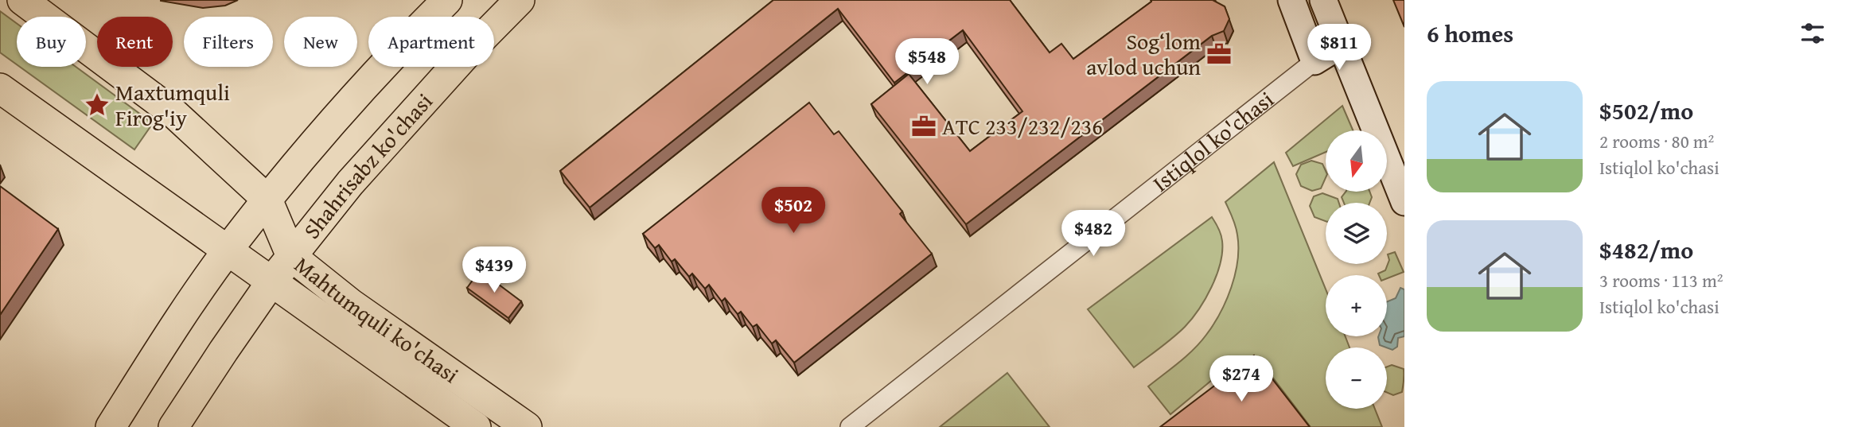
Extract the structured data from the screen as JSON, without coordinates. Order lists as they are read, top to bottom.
{
  "streets": {
    "main road": ["Shahrisabz ko'chasi", "Mahtumquli ko'chasi"],
    "street": ["Istiqlol ko'chasi"]
  },
  "crossings": [
    ["Shahrisabz ko'chasi", "Mahtumquli ko'chasi"]
  ],
  "places": {
    "office": ["Sog‘lom avlod uchun", "АТС 233/232/236"],
    "place": ["Maxtumquli Firog'iy"]
  },
  "north": "bottom",
  "page": {
    "heading": "6 homes",
    "chip": [
      "Buy",
      "Rent",
      "Filters",
      "New",
      "Apartment"
    ],
    "price": [
      "$811",
      "$548",
      "$502",
      "$482",
      "$439",
      "$274"
    ],
    "list": [
      {
        "name": "$502/mo",
        "note": "2 rooms · 80 m² · Istiqlol ko'chasi"
      },
      {
        "name": "$482/mo",
        "note": "3 rooms · 113 m² · Istiqlol ko'chasi"
      }
    ],
    "map_buttons": ["+", "−"]
  }
}
